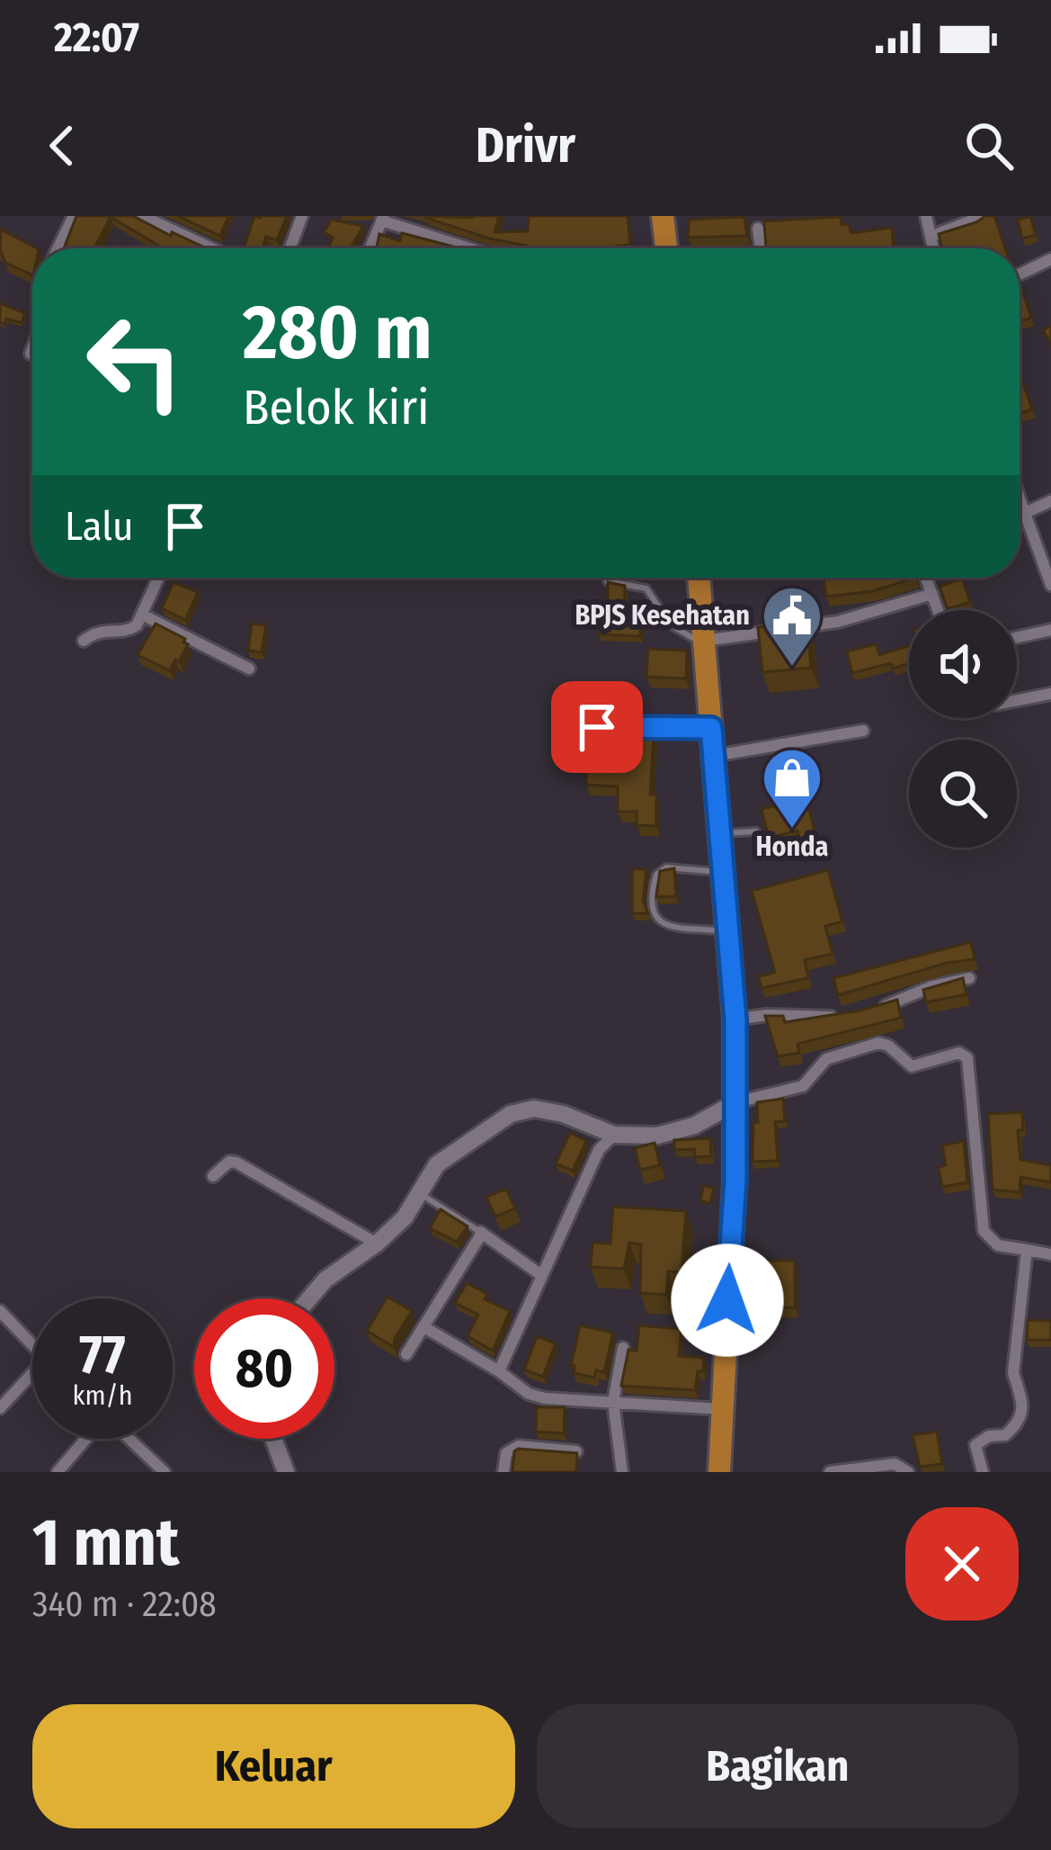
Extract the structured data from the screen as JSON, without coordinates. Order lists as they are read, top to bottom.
{
  "places": {
    "public building": ["BPJS Kesehatan"],
    "shop": ["Honda"]
  },
  "page": {
    "status": "22:07",
    "header": "Drivr",
    "turn": ["280 m", "Belok kiri"],
    "then": "Lalu",
    "speed": "77 km/h",
    "limit": "80",
    "heading": ["1 mnt", "340 m · 22:08"],
    "buttons": ["Keluar", "Bagikan"]
  }
}
